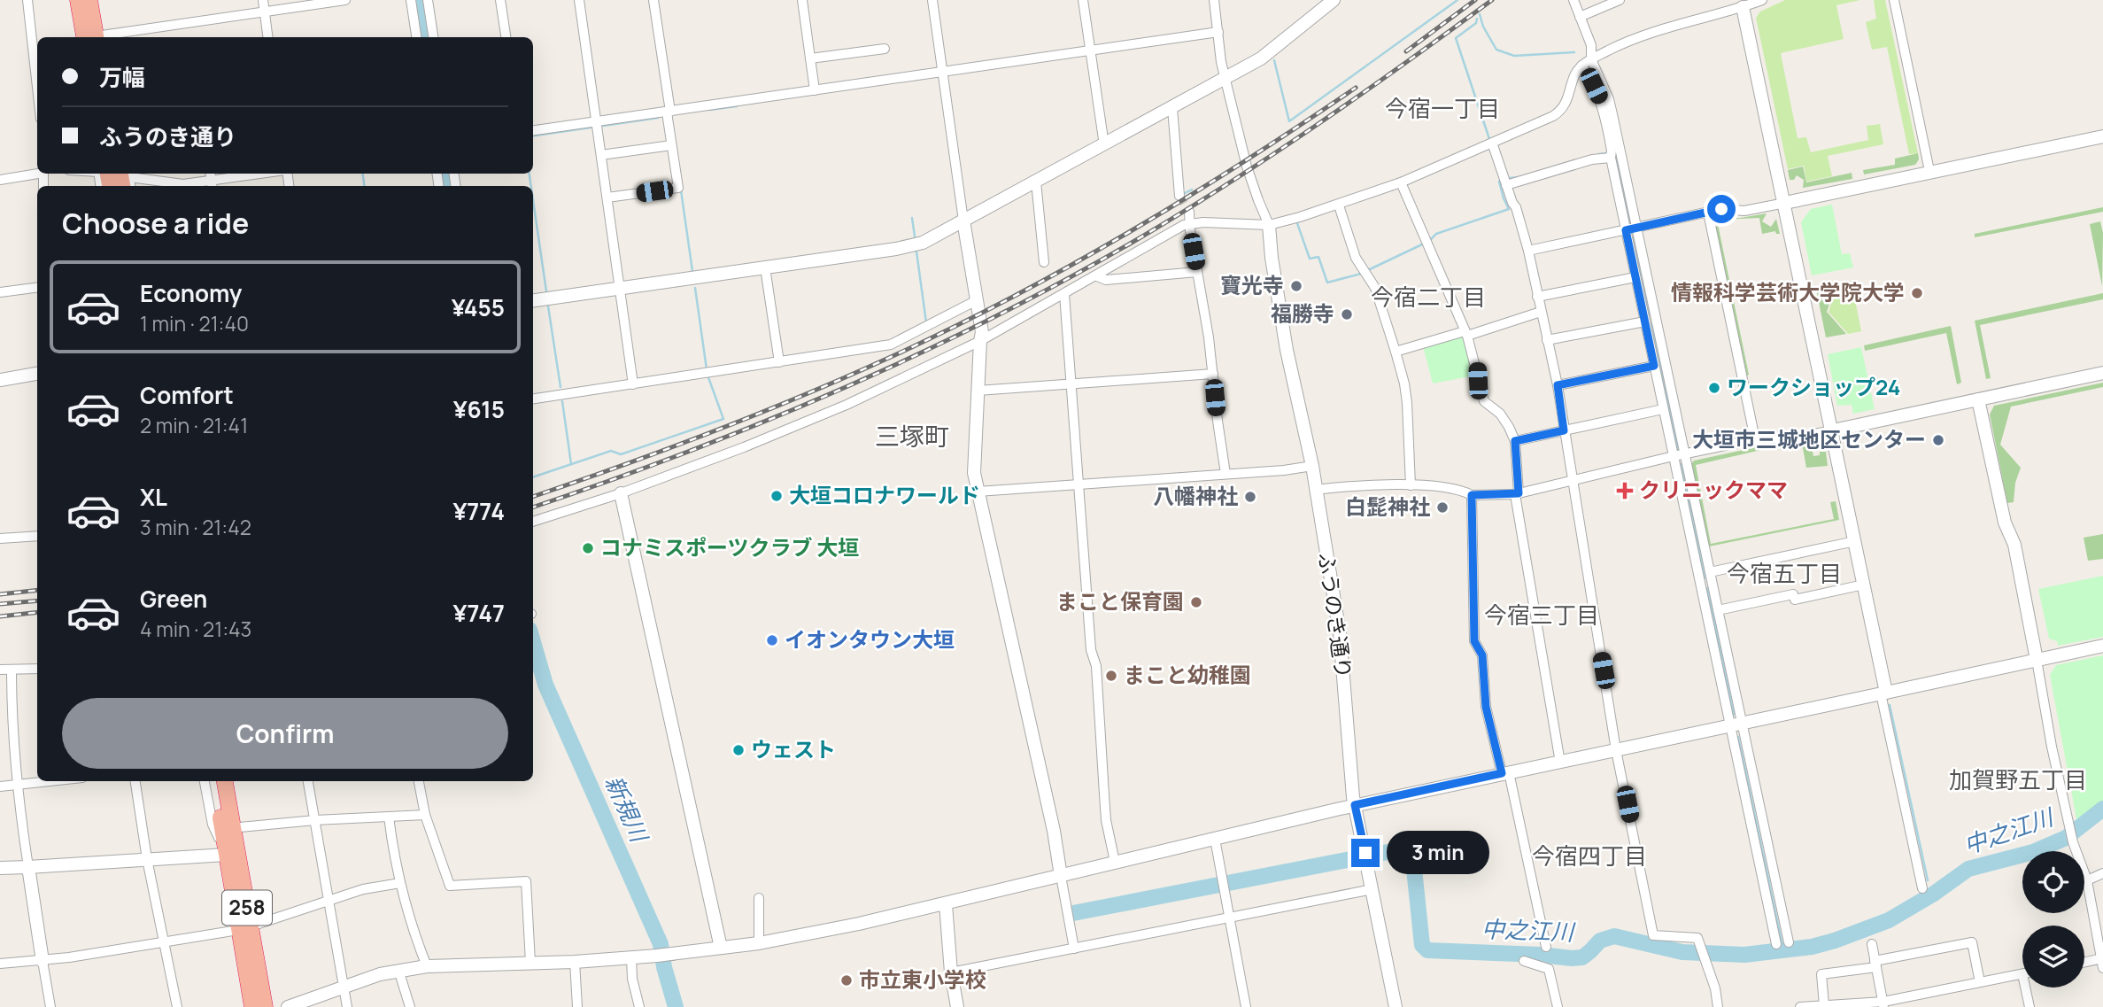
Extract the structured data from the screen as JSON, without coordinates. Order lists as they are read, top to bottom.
{
  "streets": {
    "highway": ["258"],
    "street": ["ふうのき通り"]
  },
  "districts": [
    "今宿一丁目",
    "今宿二丁目",
    "三塚町",
    "今宿五丁目",
    "今宿三丁目",
    "加賀野五丁目",
    "今宿四丁目"
  ],
  "water": ["新規川", "中之江川"],
  "places": {
    "other": [
      "寶光寺",
      "情報科学芸術大学院大学",
      "福勝寺",
      "ワークショップ24",
      "大垣市三城地区センター",
      "大垣コロナワールド",
      "八幡神社",
      "白髭神社",
      "コナミスポーツクラブ 大垣",
      "まこと保育園",
      "イオンタウン大垣",
      "まこと幼稚園",
      "ウェスト",
      "市立東小学校"
    ],
    "health": ["クリニックママ"]
  },
  "page": {
    "banner": ["万幅", "ふうのき通り"],
    "heading": "Choose a ride",
    "list": [
      {
        "name": "Economy",
        "note": "1 min · 21:40",
        "value": "¥455"
      },
      {
        "name": "Comfort",
        "note": "2 min · 21:41",
        "value": "¥615"
      },
      {
        "name": "XL",
        "note": "3 min · 21:42",
        "value": "¥774"
      },
      {
        "name": "Green",
        "note": "4 min · 21:43",
        "value": "¥747"
      }
    ],
    "buttons": "Confirm",
    "bubble": "3 min"
  }
}
